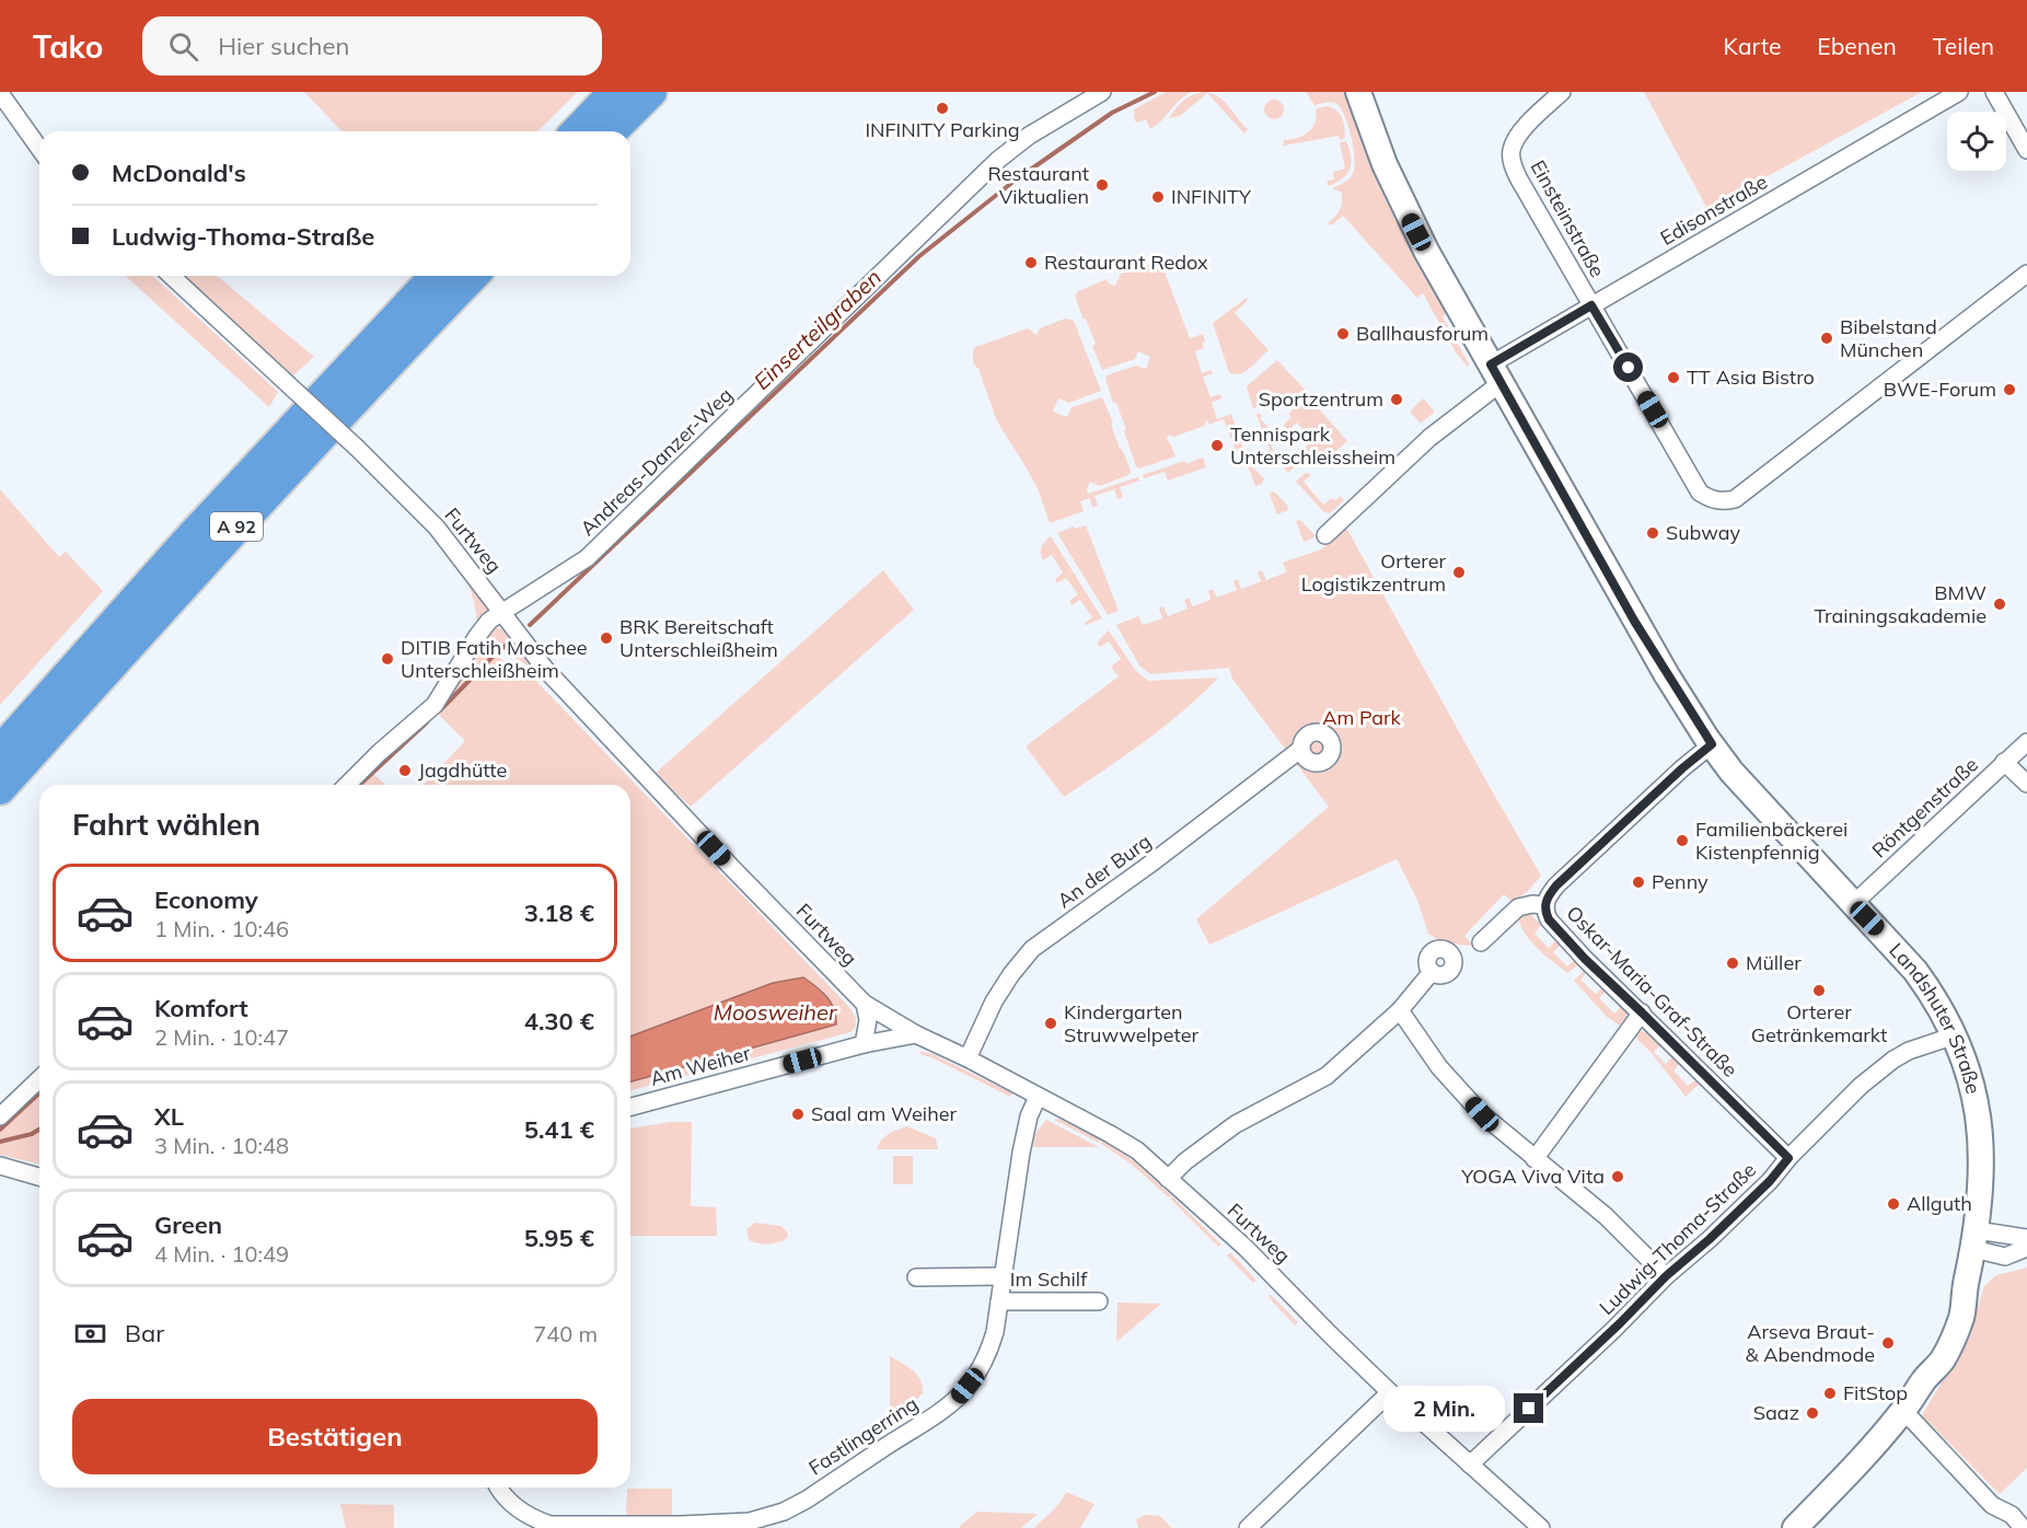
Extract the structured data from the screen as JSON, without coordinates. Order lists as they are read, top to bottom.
{
  "streets": {
    "highway": ["A 92"],
    "main road": ["Landshuter Straße"],
    "street": [
      "Edisonstraße",
      "Einsteinstraße",
      "Andreas-Danzer-Weg",
      "Furtweg",
      "Röntgenstraße",
      "An der Burg",
      "Oskar-Maria-Graf-Straße",
      "Am Weiher",
      "Ludwig-Thoma-Straße",
      "Im Schilf",
      "Fastlingerring"
    ]
  },
  "crossings": [
    ["Edisonstraße", "Einsteinstraße"],
    ["Edisonstraße", "Landshuter Straße"],
    ["Andreas-Danzer-Weg", "Furtweg"],
    ["Furtweg", "An der Burg"],
    ["Furtweg", "Am Weiher"],
    ["Furtweg", "Ludwig-Thoma-Straße"],
    ["Furtweg", "Fastlingerring"],
    ["Röntgenstraße", "Landshuter Straße"],
    ["Oskar-Maria-Graf-Straße", "Landshuter Straße"],
    ["Oskar-Maria-Graf-Straße", "Ludwig-Thoma-Straße"],
    ["Landshuter Straße", "Ludwig-Thoma-Straße"],
    ["Im Schilf", "Fastlingerring"]
  ],
  "water": ["Einserteilgraben", "Moosweiher"],
  "parks": ["Am Park"],
  "places": [
    "INFINITY Parking",
    "Restaurant Viktualien",
    "INFINITY",
    "Restaurant Redox",
    "Ballhausforum",
    "Bibelstand München",
    "TT Asia Bistro",
    "BWE-Forum",
    "Sportzentrum",
    "Tennispark Unterschleissheim",
    "Subway",
    "Orterer Logistikzentrum",
    "BMW Trainingsakademie",
    "BRK Bereitschaft Unterschleißheim",
    "DITIB Fatih Moschee Unterschleißheim",
    "Jagdhütte",
    "Familienbäckerei Kistenpfennig",
    "Penny",
    "Müller",
    "Orterer Getränkemarkt",
    "Kindergarten Struwwelpeter",
    "Saal am Weiher",
    "YOGA Viva Vita",
    "Allguth",
    "Arseva Braut- & Abendmode",
    "FitStop",
    "Saaz"
  ],
  "page": {
    "header": "Tako",
    "search": "Hier suchen",
    "nav": ["Karte", "Ebenen", "Teilen"],
    "banner": ["McDonald's", "Ludwig-Thoma-Straße"],
    "heading": "Fahrt wählen",
    "list": [
      {
        "name": "Economy",
        "note": "1 Min. · 10:46",
        "value": "3.18 €"
      },
      {
        "name": "Komfort",
        "note": "2 Min. · 10:47",
        "value": "4.30 €"
      },
      {
        "name": "XL",
        "note": "3 Min. · 10:48",
        "value": "5.41 €"
      },
      {
        "name": "Green",
        "note": "4 Min. · 10:49",
        "value": "5.95 €"
      }
    ],
    "pay": ["Bar", "740 m"],
    "bubble": "2 Min.",
    "buttons": "Bestätigen"
  }
}
